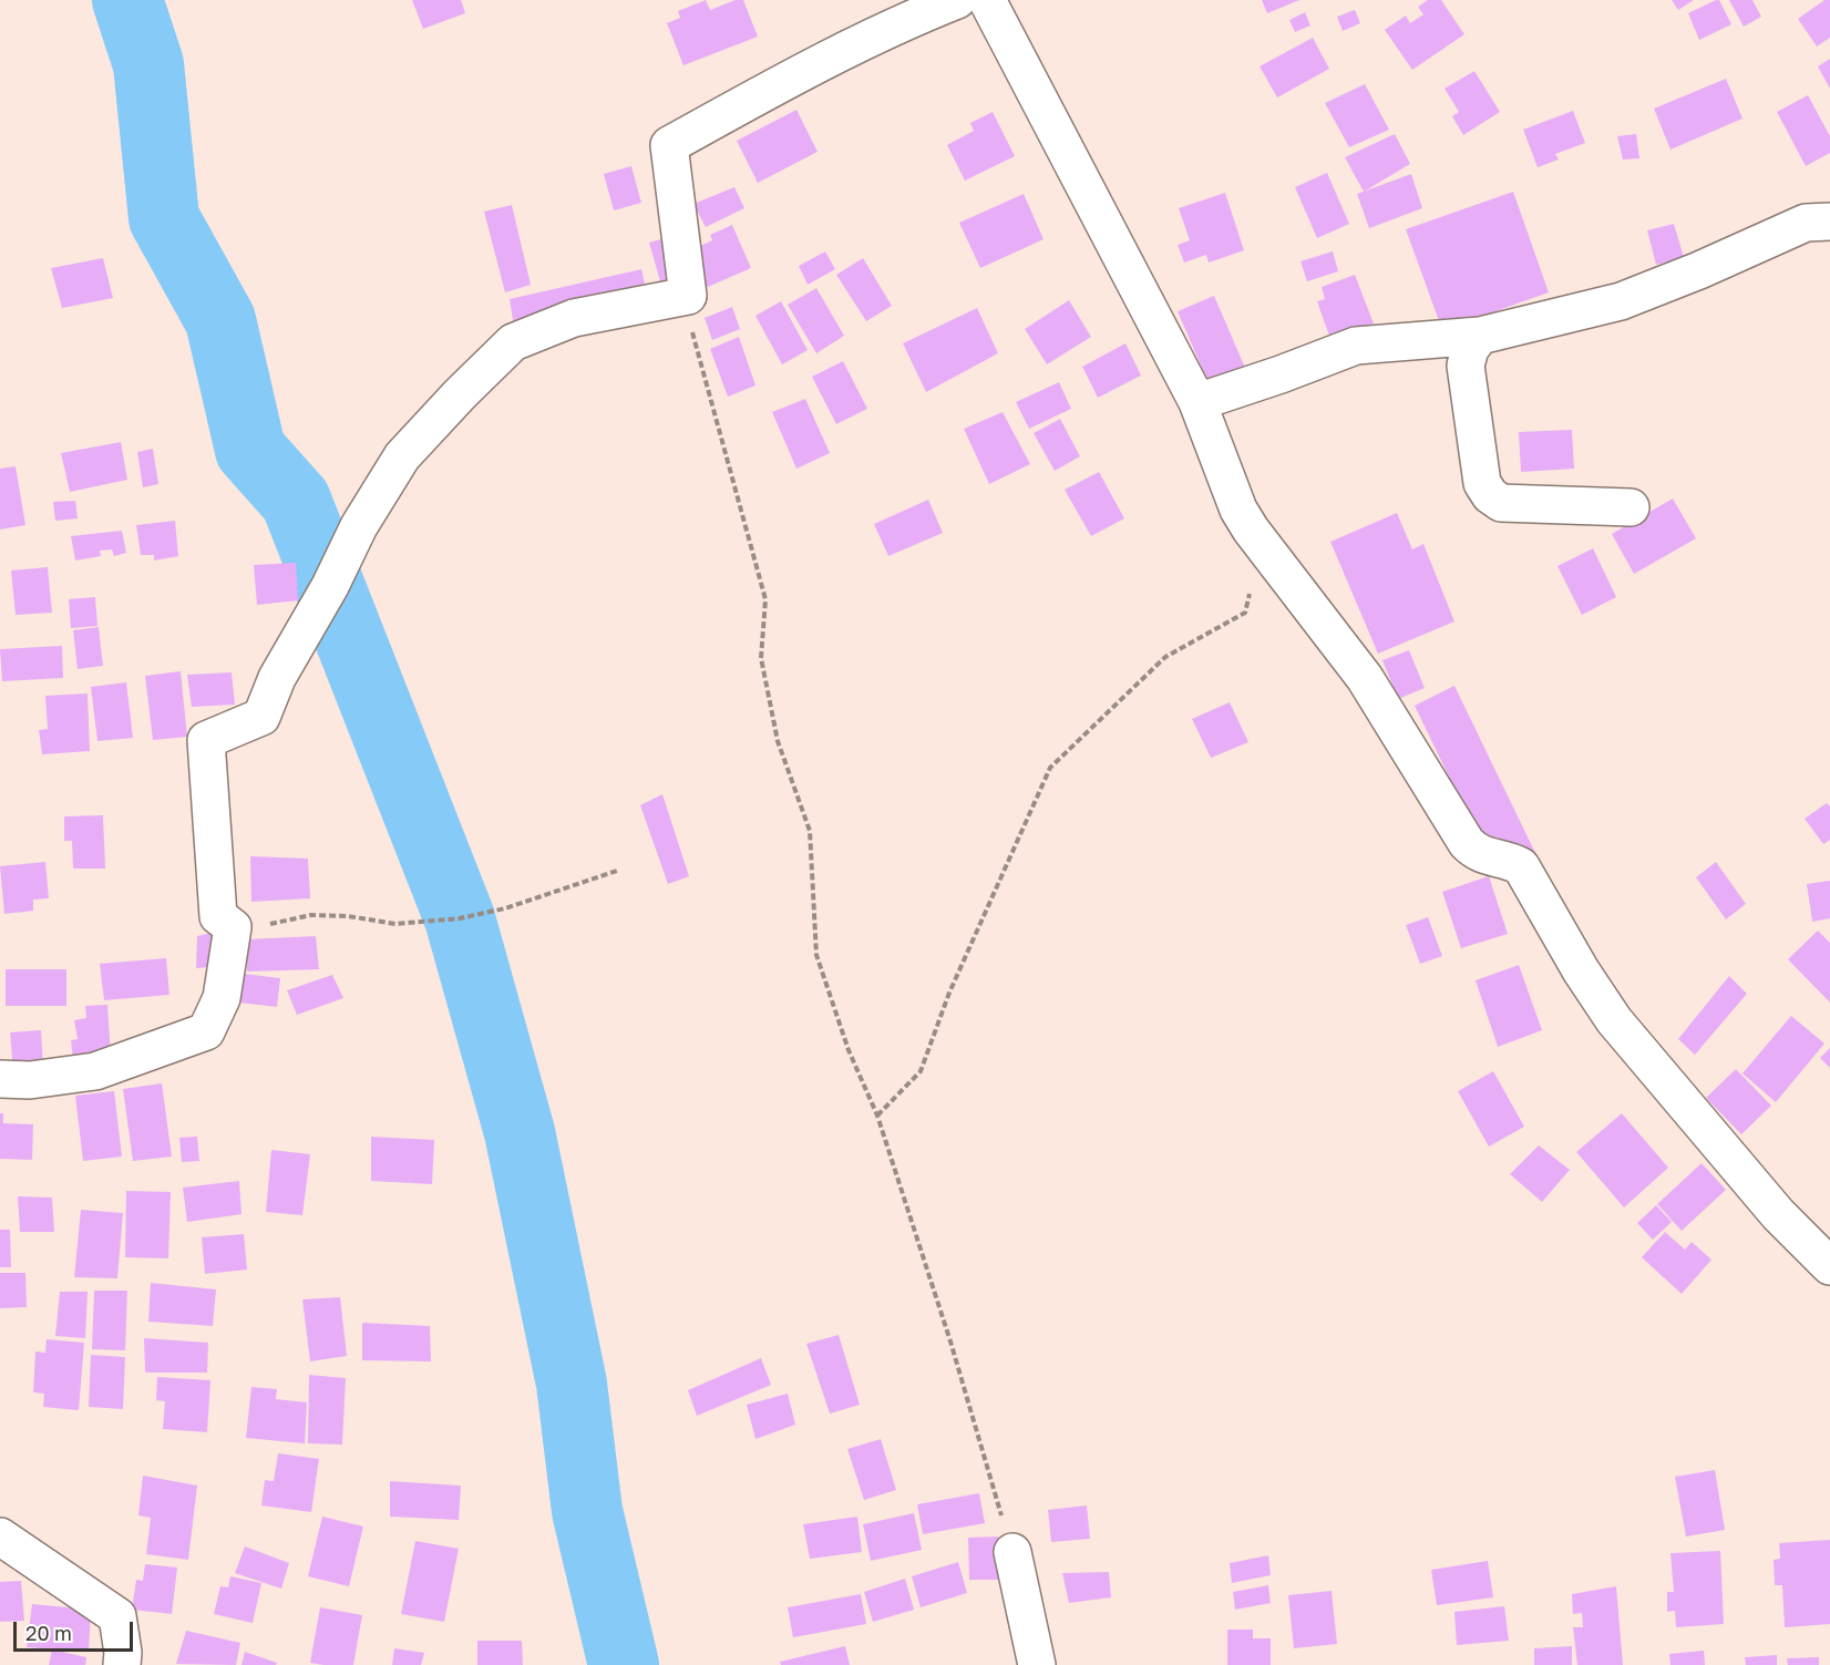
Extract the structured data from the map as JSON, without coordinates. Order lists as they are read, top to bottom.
{
  "scale_bar": "20 m"
}
